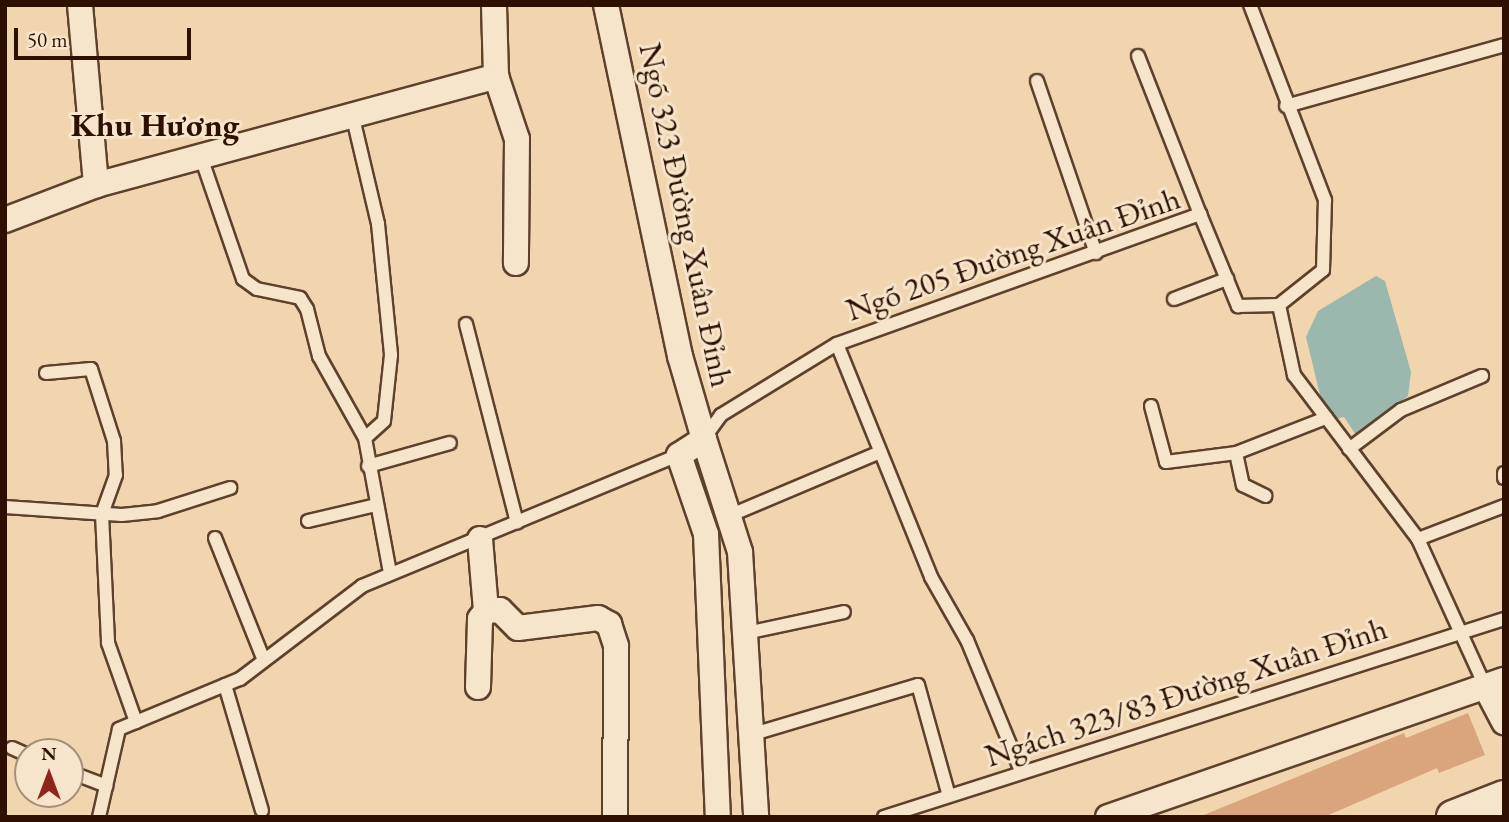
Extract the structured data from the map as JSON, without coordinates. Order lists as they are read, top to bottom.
{
  "streets": {
    "street": ["Ngõ 323 Đường Xuân Đỉnh"],
    "lane": ["Ngõ 205 Đường Xuân Đỉnh", "Ngách 323/83 Đường Xuân Đỉnh"]
  },
  "crossings": [
    ["Ngõ 323 Đường Xuân Đỉnh", "Ngõ 205 Đường Xuân Đỉnh"]
  ],
  "districts": ["Khu Hương"],
  "scale_bar": "50 m",
  "north": "top"
}
